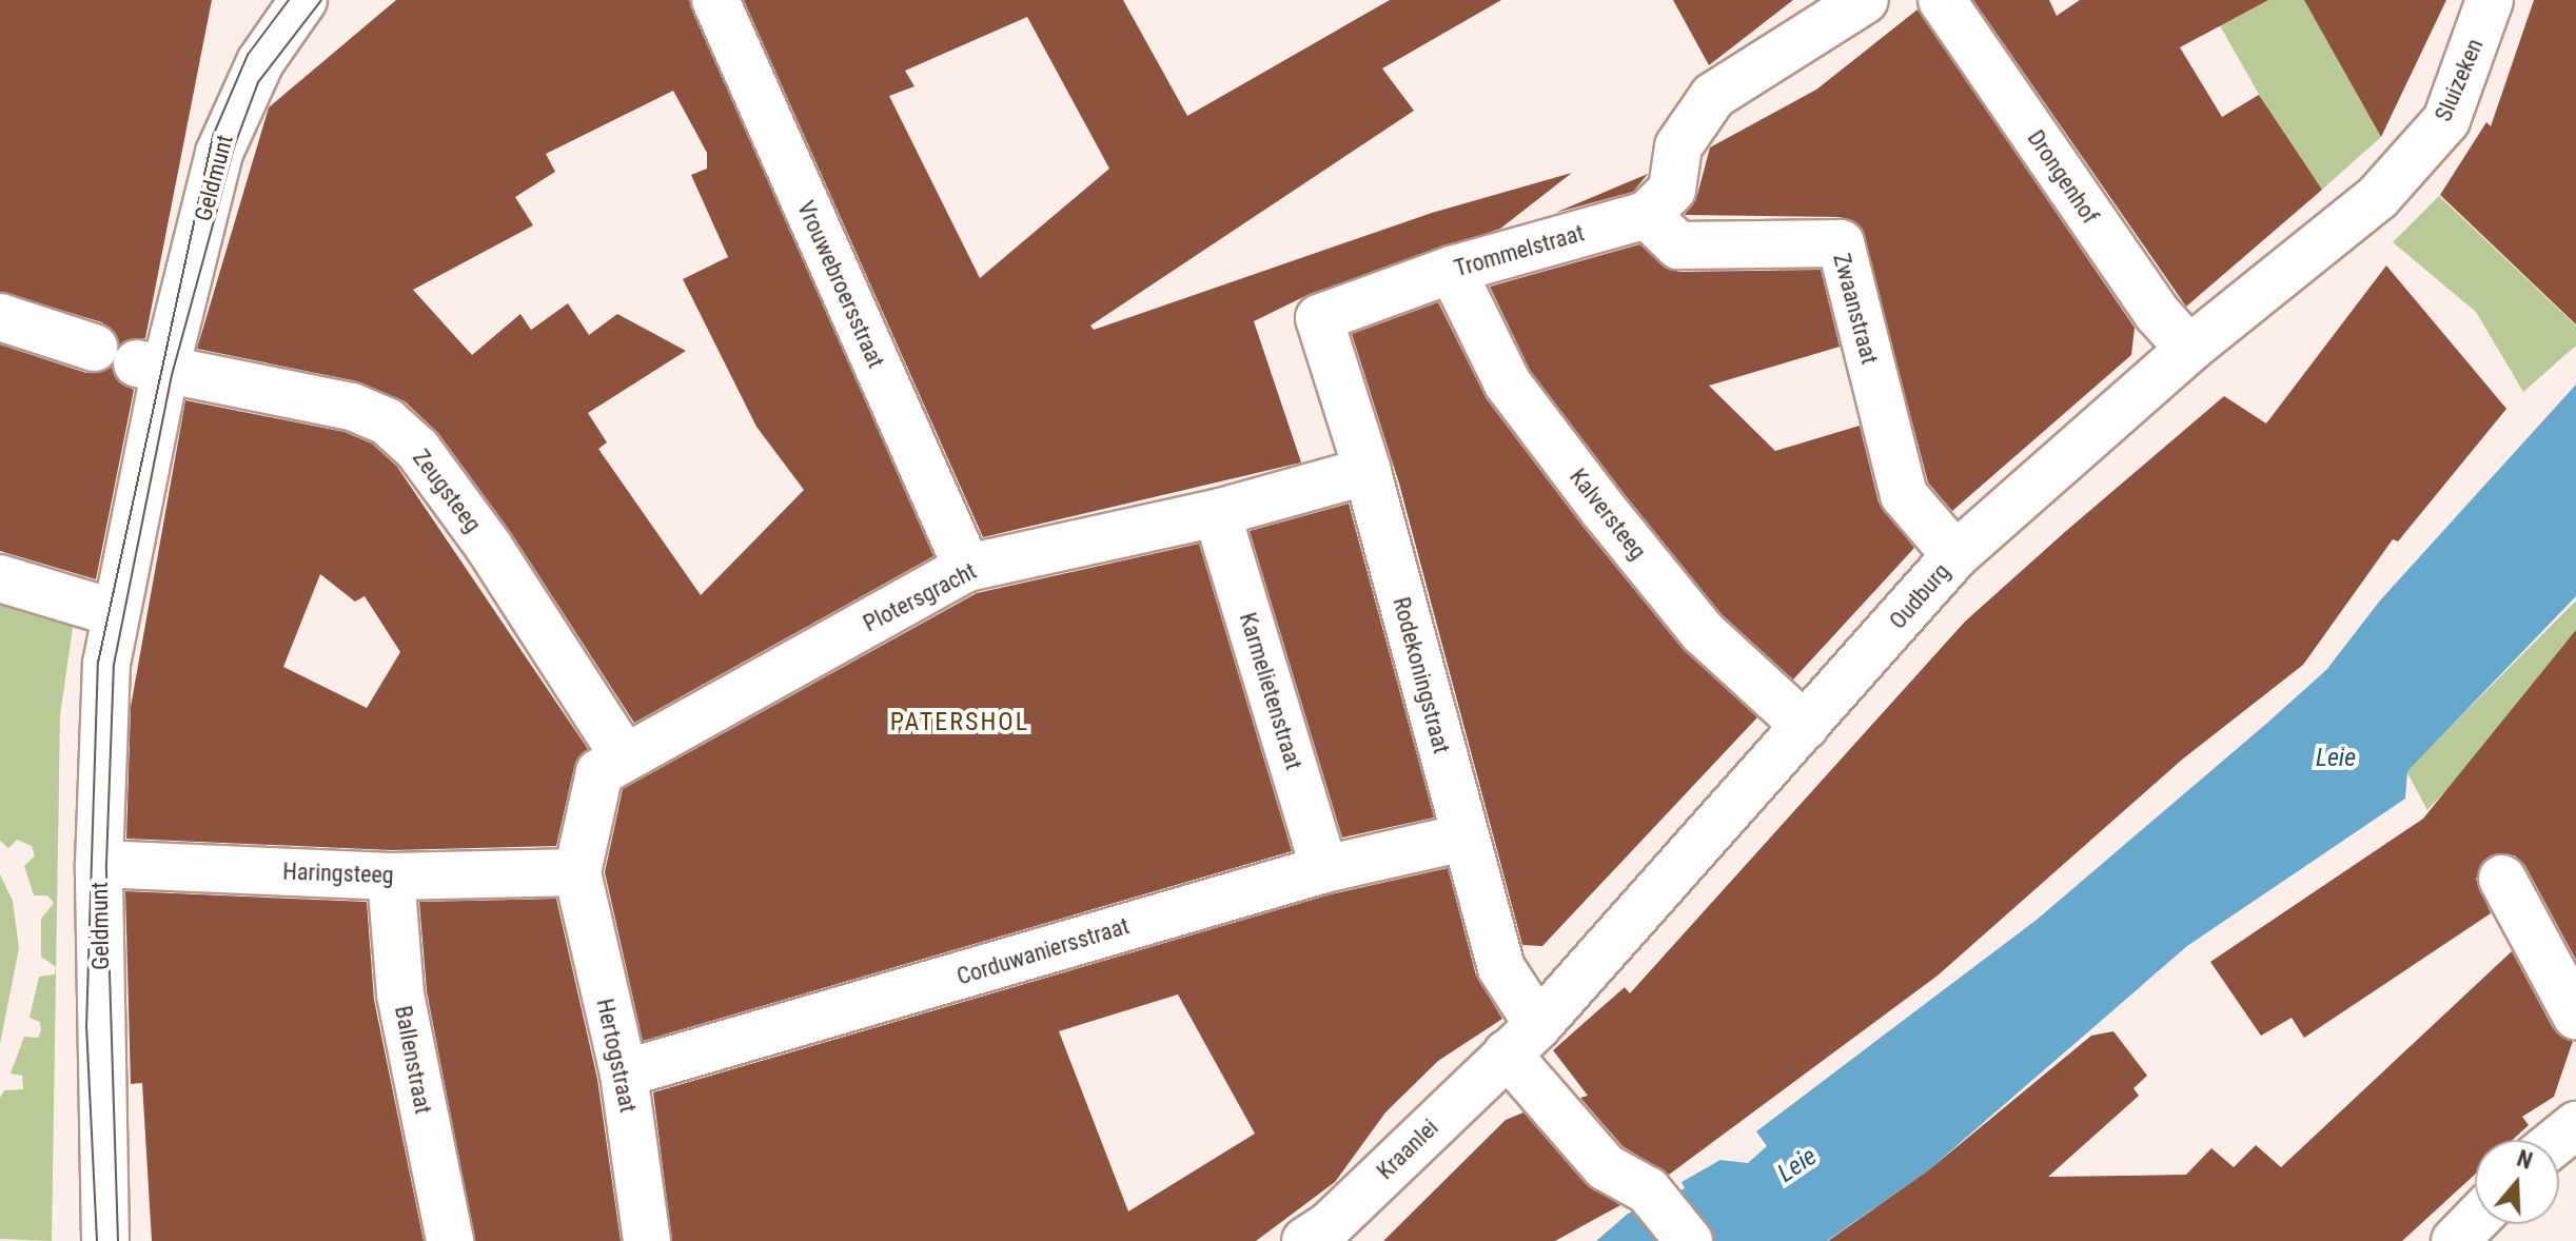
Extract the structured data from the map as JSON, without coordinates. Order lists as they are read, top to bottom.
{
  "streets": {
    "street": [
      "Sluizeken",
      "Drongenhof",
      "Geldmunt",
      "Trommelstraat",
      "Vrouwebroersstraat",
      "Zwaanstraat",
      "Zeugsteeg",
      "Kalversteeg",
      "Oudburg",
      "Plotersgracht",
      "Rodekoningstraat",
      "Karmelietenstraat",
      "Haringsteeg",
      "Corduwaniersstraat",
      "Hertogstraat",
      "Ballenstraat",
      "Kraanlei"
    ]
  },
  "crossings": [
    ["Sluizeken", "Oudburg"],
    ["Drongenhof", "Oudburg"],
    ["Geldmunt", "Zeugsteeg"],
    ["Geldmunt", "Haringsteeg"],
    ["Trommelstraat", "Zwaanstraat"],
    ["Trommelstraat", "Kalversteeg"],
    ["Trommelstraat", "Rodekoningstraat"],
    ["Vrouwebroersstraat", "Plotersgracht"],
    ["Zwaanstraat", "Oudburg"],
    ["Zeugsteeg", "Plotersgracht"],
    ["Kalversteeg", "Oudburg"],
    ["Oudburg", "Rodekoningstraat"],
    ["Oudburg", "Kraanlei"],
    ["Plotersgracht", "Rodekoningstraat"],
    ["Plotersgracht", "Karmelietenstraat"],
    ["Plotersgracht", "Haringsteeg"],
    ["Plotersgracht", "Hertogstraat"],
    ["Rodekoningstraat", "Corduwaniersstraat"],
    ["Rodekoningstraat", "Kraanlei"],
    ["Karmelietenstraat", "Corduwaniersstraat"],
    ["Haringsteeg", "Hertogstraat"],
    ["Haringsteeg", "Ballenstraat"],
    ["Corduwaniersstraat", "Hertogstraat"]
  ],
  "districts": ["PATERSHOL"],
  "water": ["Leie"],
  "north": "top"
}
